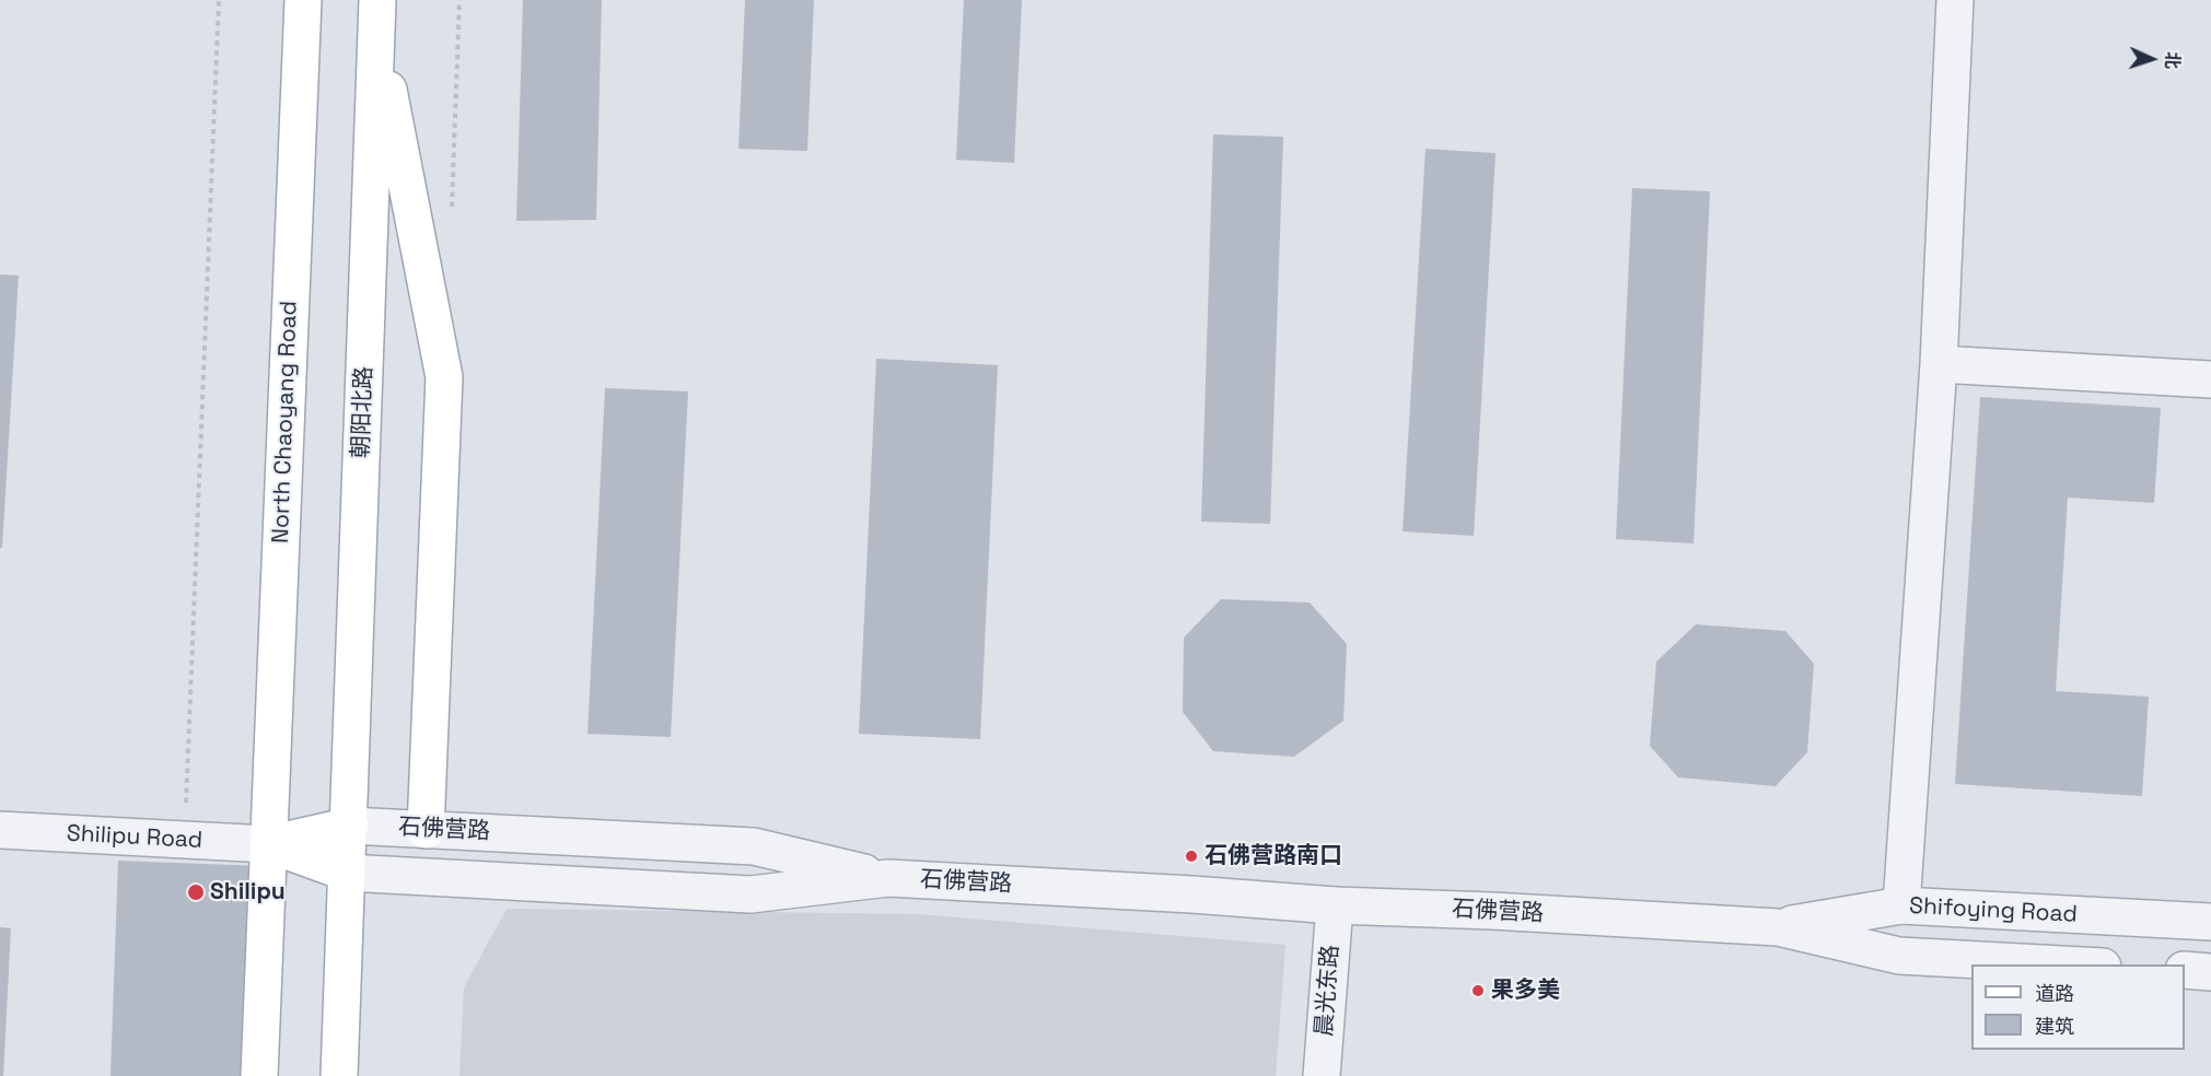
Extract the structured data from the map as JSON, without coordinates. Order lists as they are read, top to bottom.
{
  "streets": {
    "main road": ["朝阳北路", "North Chaoyang Road"],
    "street": [
      "石佛营路",
      "Shilipu Road",
      "Shifoying Road",
      "晨光东路"
    ]
  },
  "crossings": [
    ["朝阳北路", "石佛营路"],
    ["North Chaoyang Road", "Shilipu Road"],
    ["石佛营路", "Shifoying Road"],
    ["石佛营路", "晨光东路"]
  ],
  "places": ["石佛营路南口", "Shilipu", "果多美"],
  "legend": ["道路", "建筑"],
  "north": "right"
}
